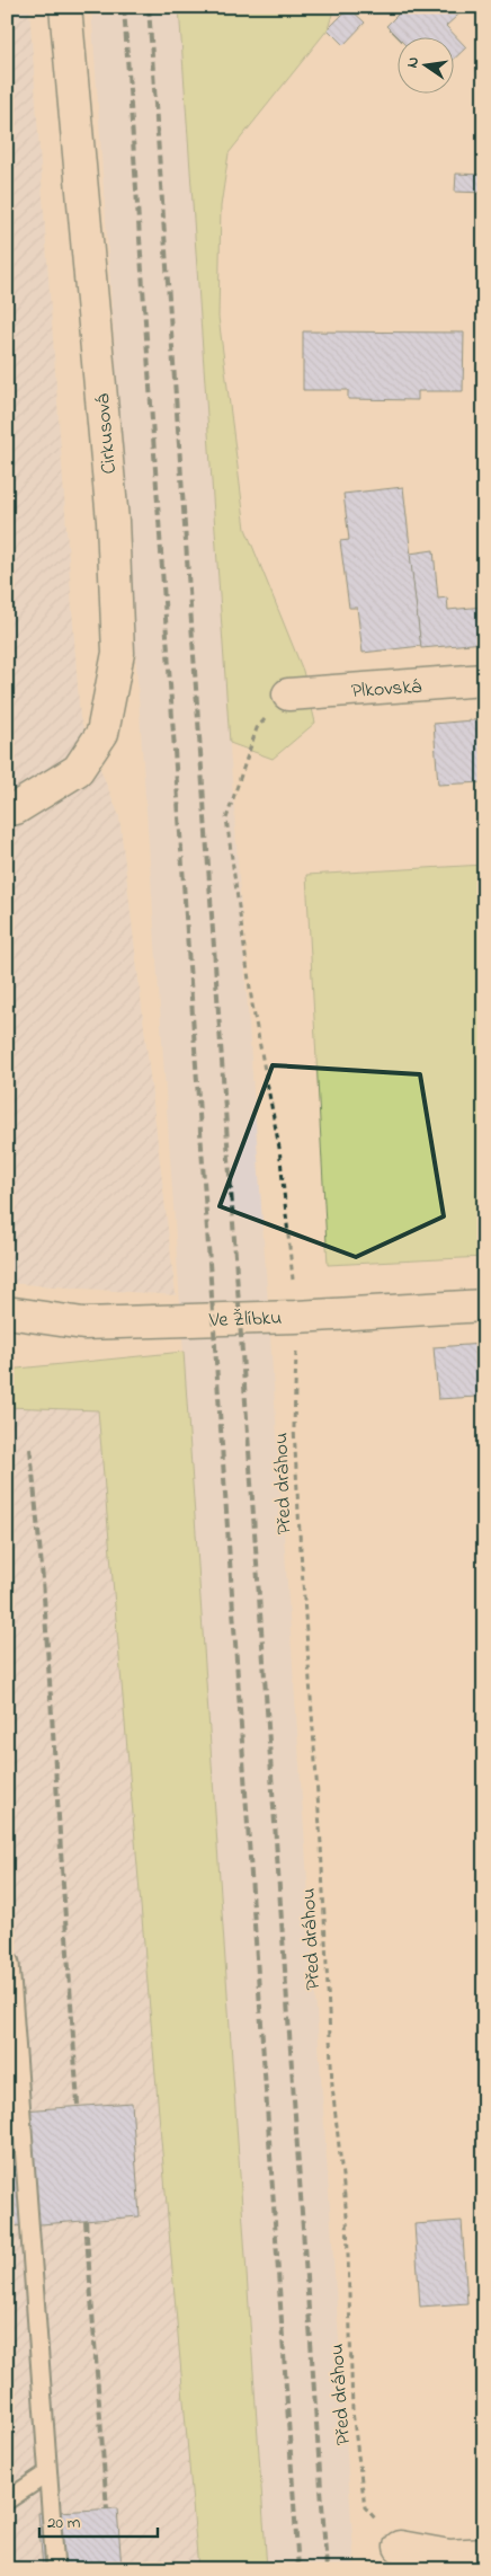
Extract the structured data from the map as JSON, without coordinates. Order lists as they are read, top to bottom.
{
  "streets": {
    "street": ["Cirkusová", "Plkovská", "Ve Žlíbku"],
    "path": ["Před dráhou"]
  },
  "crossings": [
    ["Plkovská", "Před dráhou"],
    ["Ve Žlíbku", "Před dráhou"]
  ],
  "scale_bar": "20 m",
  "north": "left"
}
